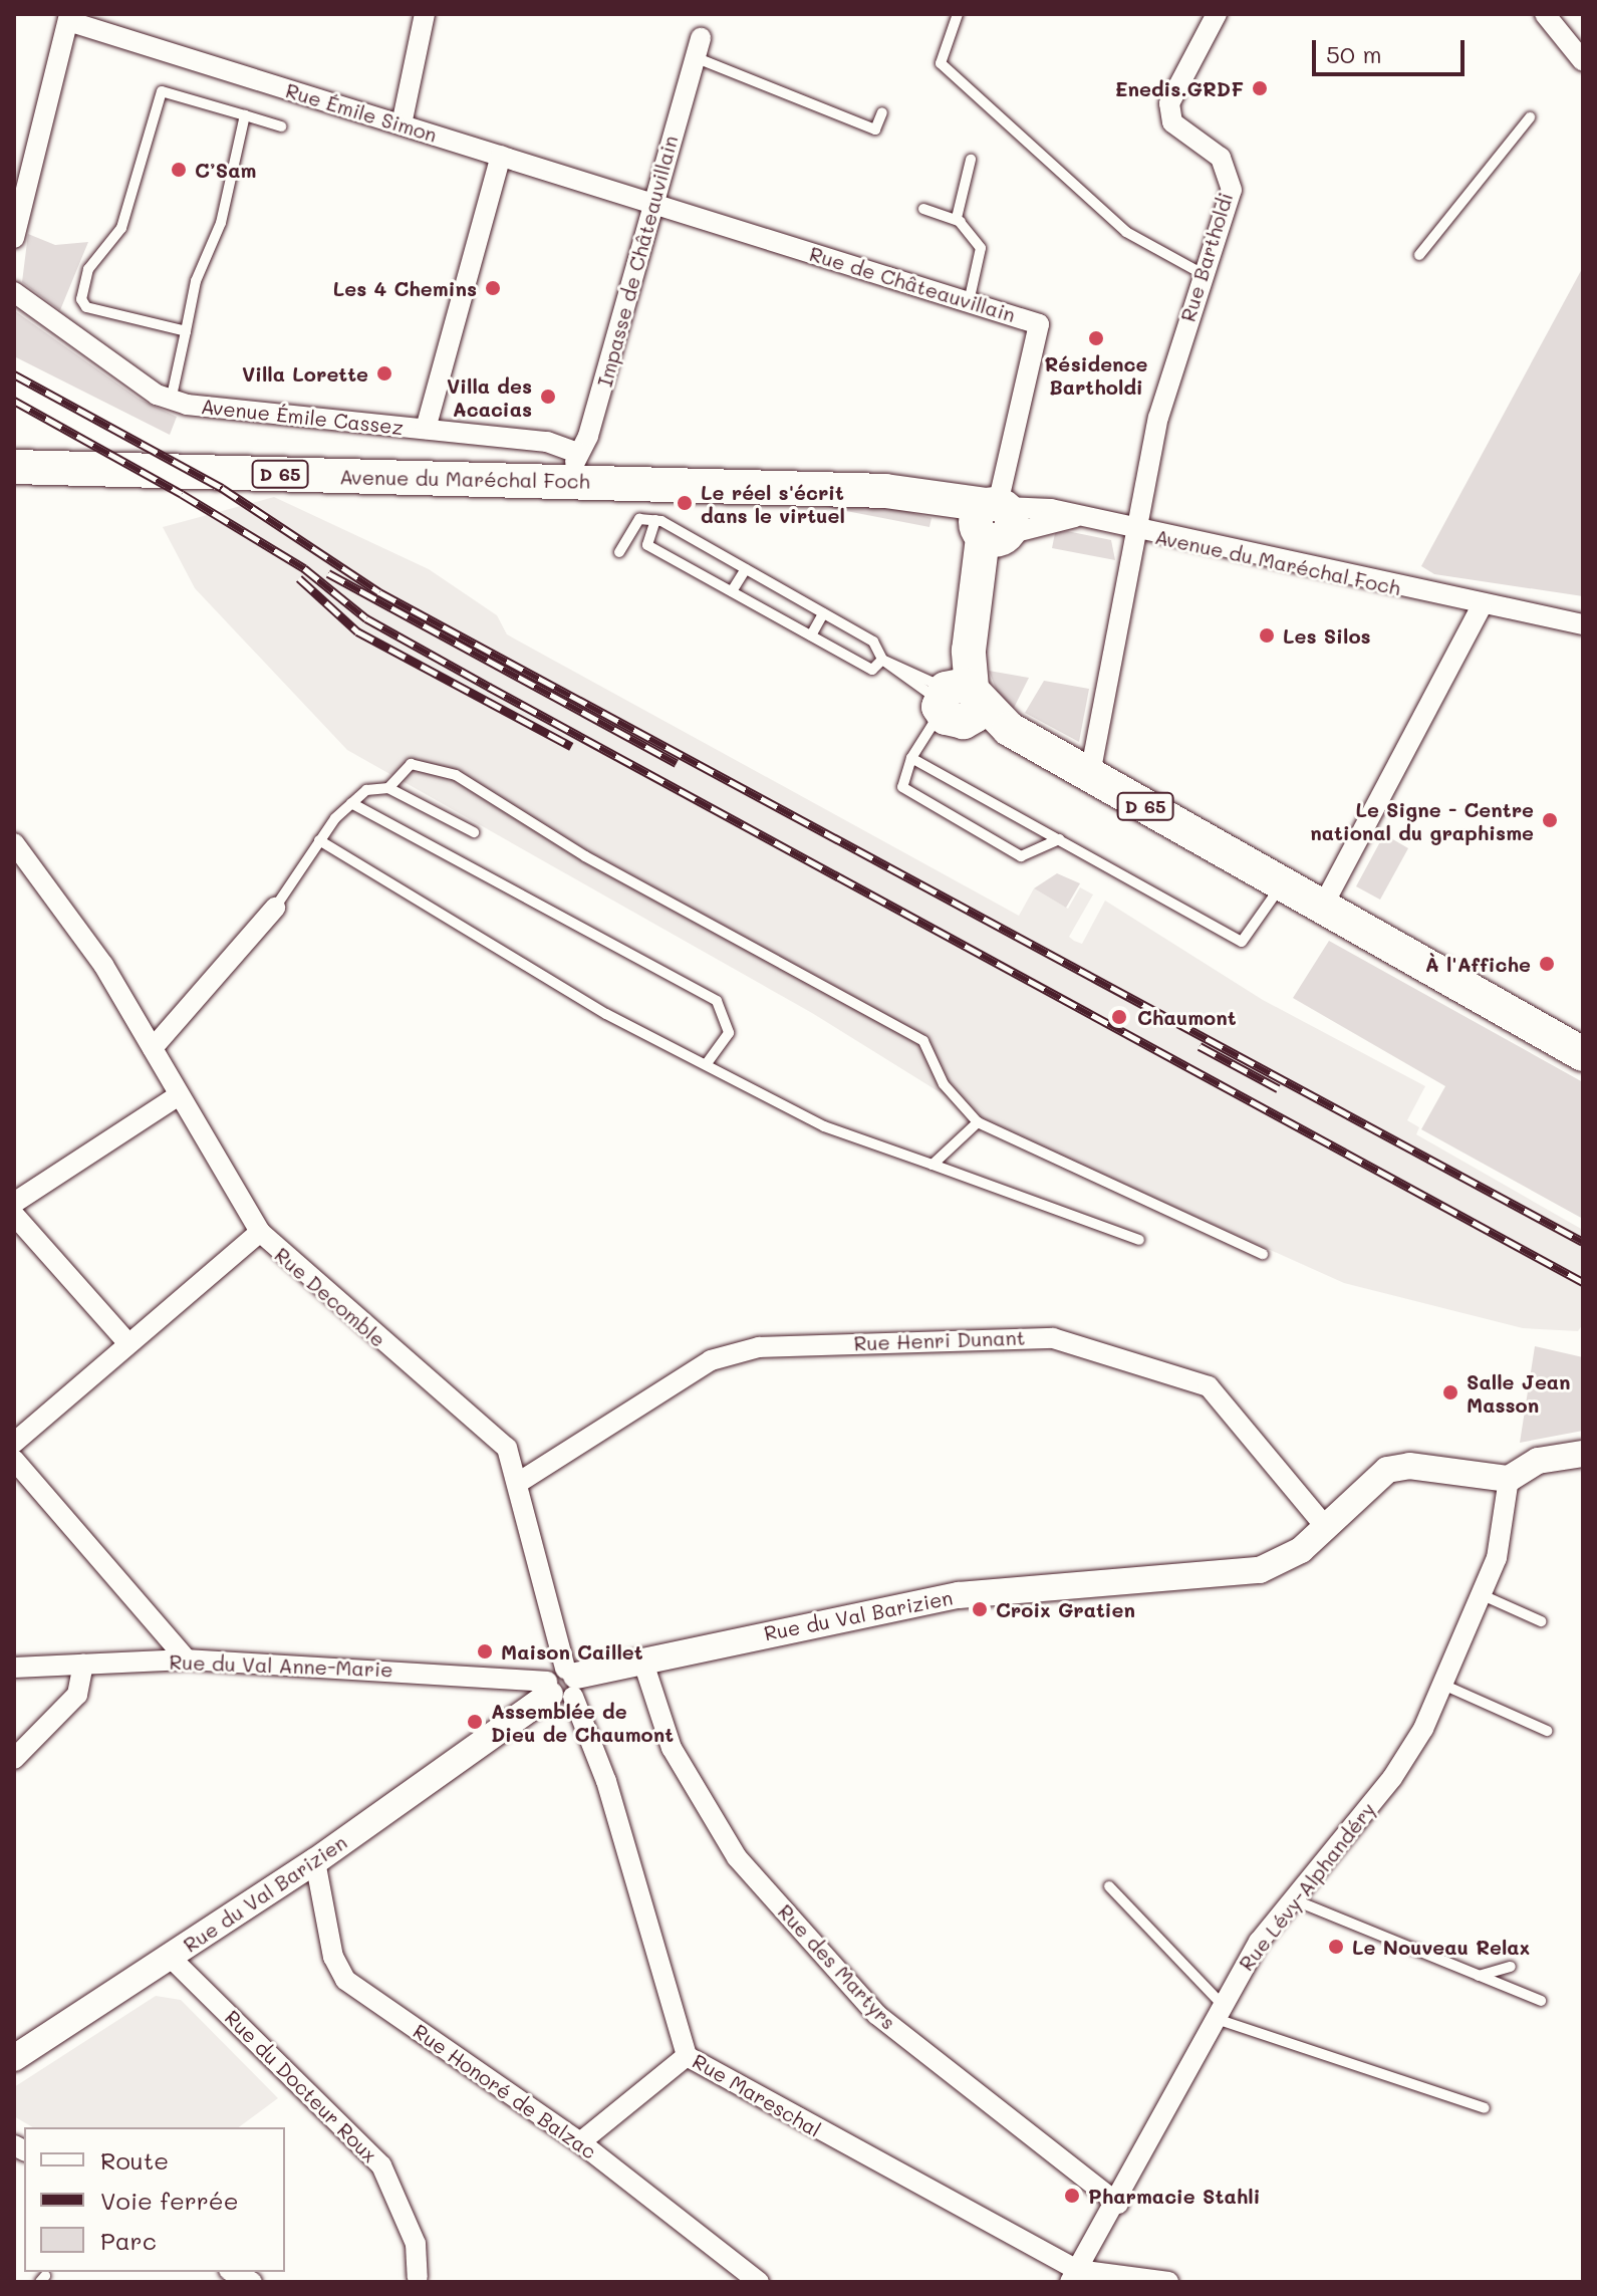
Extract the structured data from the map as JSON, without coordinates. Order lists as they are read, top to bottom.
{
  "streets": {
    "main road": ["D 65", "Avenue du Maréchal Foch"],
    "street": [
      "Rue Émile Simon",
      "Rue Bartholdi",
      "Impasse de Châteauvillain",
      "Rue de Châteauvillain",
      "Avenue Émile Cassez",
      "Rue Decomble",
      "Rue Henri Dunant",
      "Rue du Val Barizien",
      "Rue du Val Anne-Marie",
      "Rue Lévy-Alphandéry",
      "Rue des Martyrs",
      "Rue du Docteur Roux",
      "Rue Honoré de Balzac",
      "Rue Mareschal"
    ]
  },
  "crossings": [
    ["Rue Émile Simon", "Impasse de Châteauvillain"],
    ["Rue Émile Simon", "Rue de Châteauvillain"],
    ["Rue Bartholdi", "D 65"],
    ["Rue Bartholdi", "Avenue du Maréchal Foch"],
    ["Impasse de Châteauvillain", "Rue de Châteauvillain"],
    ["Impasse de Châteauvillain", "Avenue Émile Cassez"],
    ["Impasse de Châteauvillain", "Avenue du Maréchal Foch"],
    ["Rue de Châteauvillain", "Avenue du Maréchal Foch"],
    ["Avenue Émile Cassez", "Avenue du Maréchal Foch"],
    ["Rue Decomble", "Rue Henri Dunant"],
    ["Rue Decomble", "Rue du Val Barizien"],
    ["Rue Decomble", "Rue du Val Anne-Marie"],
    ["Rue Decomble", "Rue Mareschal"],
    ["Rue Henri Dunant", "Rue du Val Barizien"],
    ["Rue du Val Barizien", "Rue du Val Anne-Marie"],
    ["Rue du Val Barizien", "Rue Lévy-Alphandéry"],
    ["Rue du Val Barizien", "Rue des Martyrs"],
    ["Rue du Val Barizien", "Rue du Docteur Roux"],
    ["Rue du Val Barizien", "Rue Honoré de Balzac"],
    ["Rue du Val Barizien", "Rue Mareschal"],
    ["Rue du Val Anne-Marie", "Rue Mareschal"],
    ["Rue Lévy-Alphandéry", "Rue des Martyrs"],
    ["Rue Lévy-Alphandéry", "Rue Mareschal"]
  ],
  "places": [
    "Enedis.GRDF",
    "C’Sam",
    "Les 4 Chemins",
    "Résidence Bartholdi",
    "Villa Lorette",
    "Villa des Acacias",
    "Le réel s'écrit dans le virtuel",
    "Les Silos",
    "Le Signe - Centre national du graphisme",
    "À l'Affiche",
    "Chaumont",
    "Salle Jean Masson",
    "Croix Gratien",
    "Maison Caillet",
    "Assemblée de Dieu de Chaumont",
    "Le Nouveau Relax",
    "Pharmacie Stahli"
  ],
  "legend": ["Route", "Voie ferrée", "Parc"],
  "scale_bar": "50 m"
}
